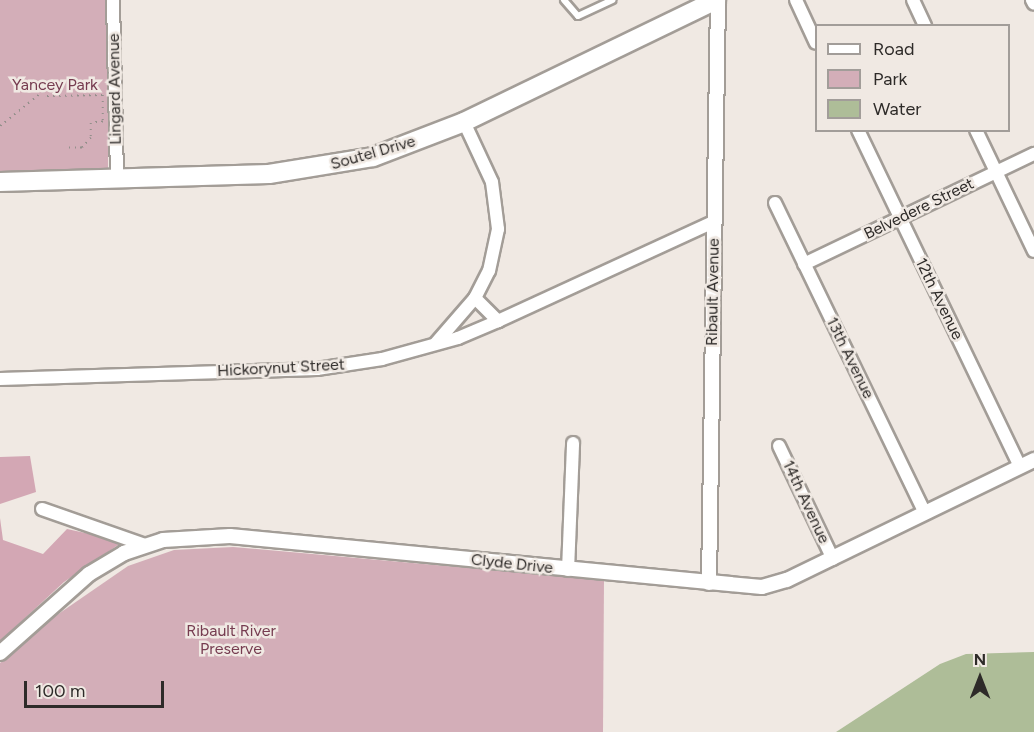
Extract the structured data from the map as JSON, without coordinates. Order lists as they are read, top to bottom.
{
  "streets": {
    "main road": ["Soutel Drive"],
    "street": [
      "Lingard Avenue",
      "Belvedere Street",
      "Ribault Avenue",
      "12th Avenue",
      "13th Avenue",
      "Hickorynut Street",
      "14th Avenue",
      "Clyde Drive"
    ]
  },
  "crossings": [
    ["Lingard Avenue", "Soutel Drive"],
    ["Soutel Drive", "Ribault Avenue"],
    ["Belvedere Street", "12th Avenue"],
    ["Belvedere Street", "13th Avenue"],
    ["Ribault Avenue", "Hickorynut Street"],
    ["Ribault Avenue", "Clyde Drive"],
    ["12th Avenue", "Clyde Drive"],
    ["13th Avenue", "Clyde Drive"],
    ["14th Avenue", "Clyde Drive"]
  ],
  "parks": ["Yancey Park", "Ribault River Preserve"],
  "legend": ["Road", "Park", "Water"],
  "scale_bar": "100 m",
  "north": "top"
}
